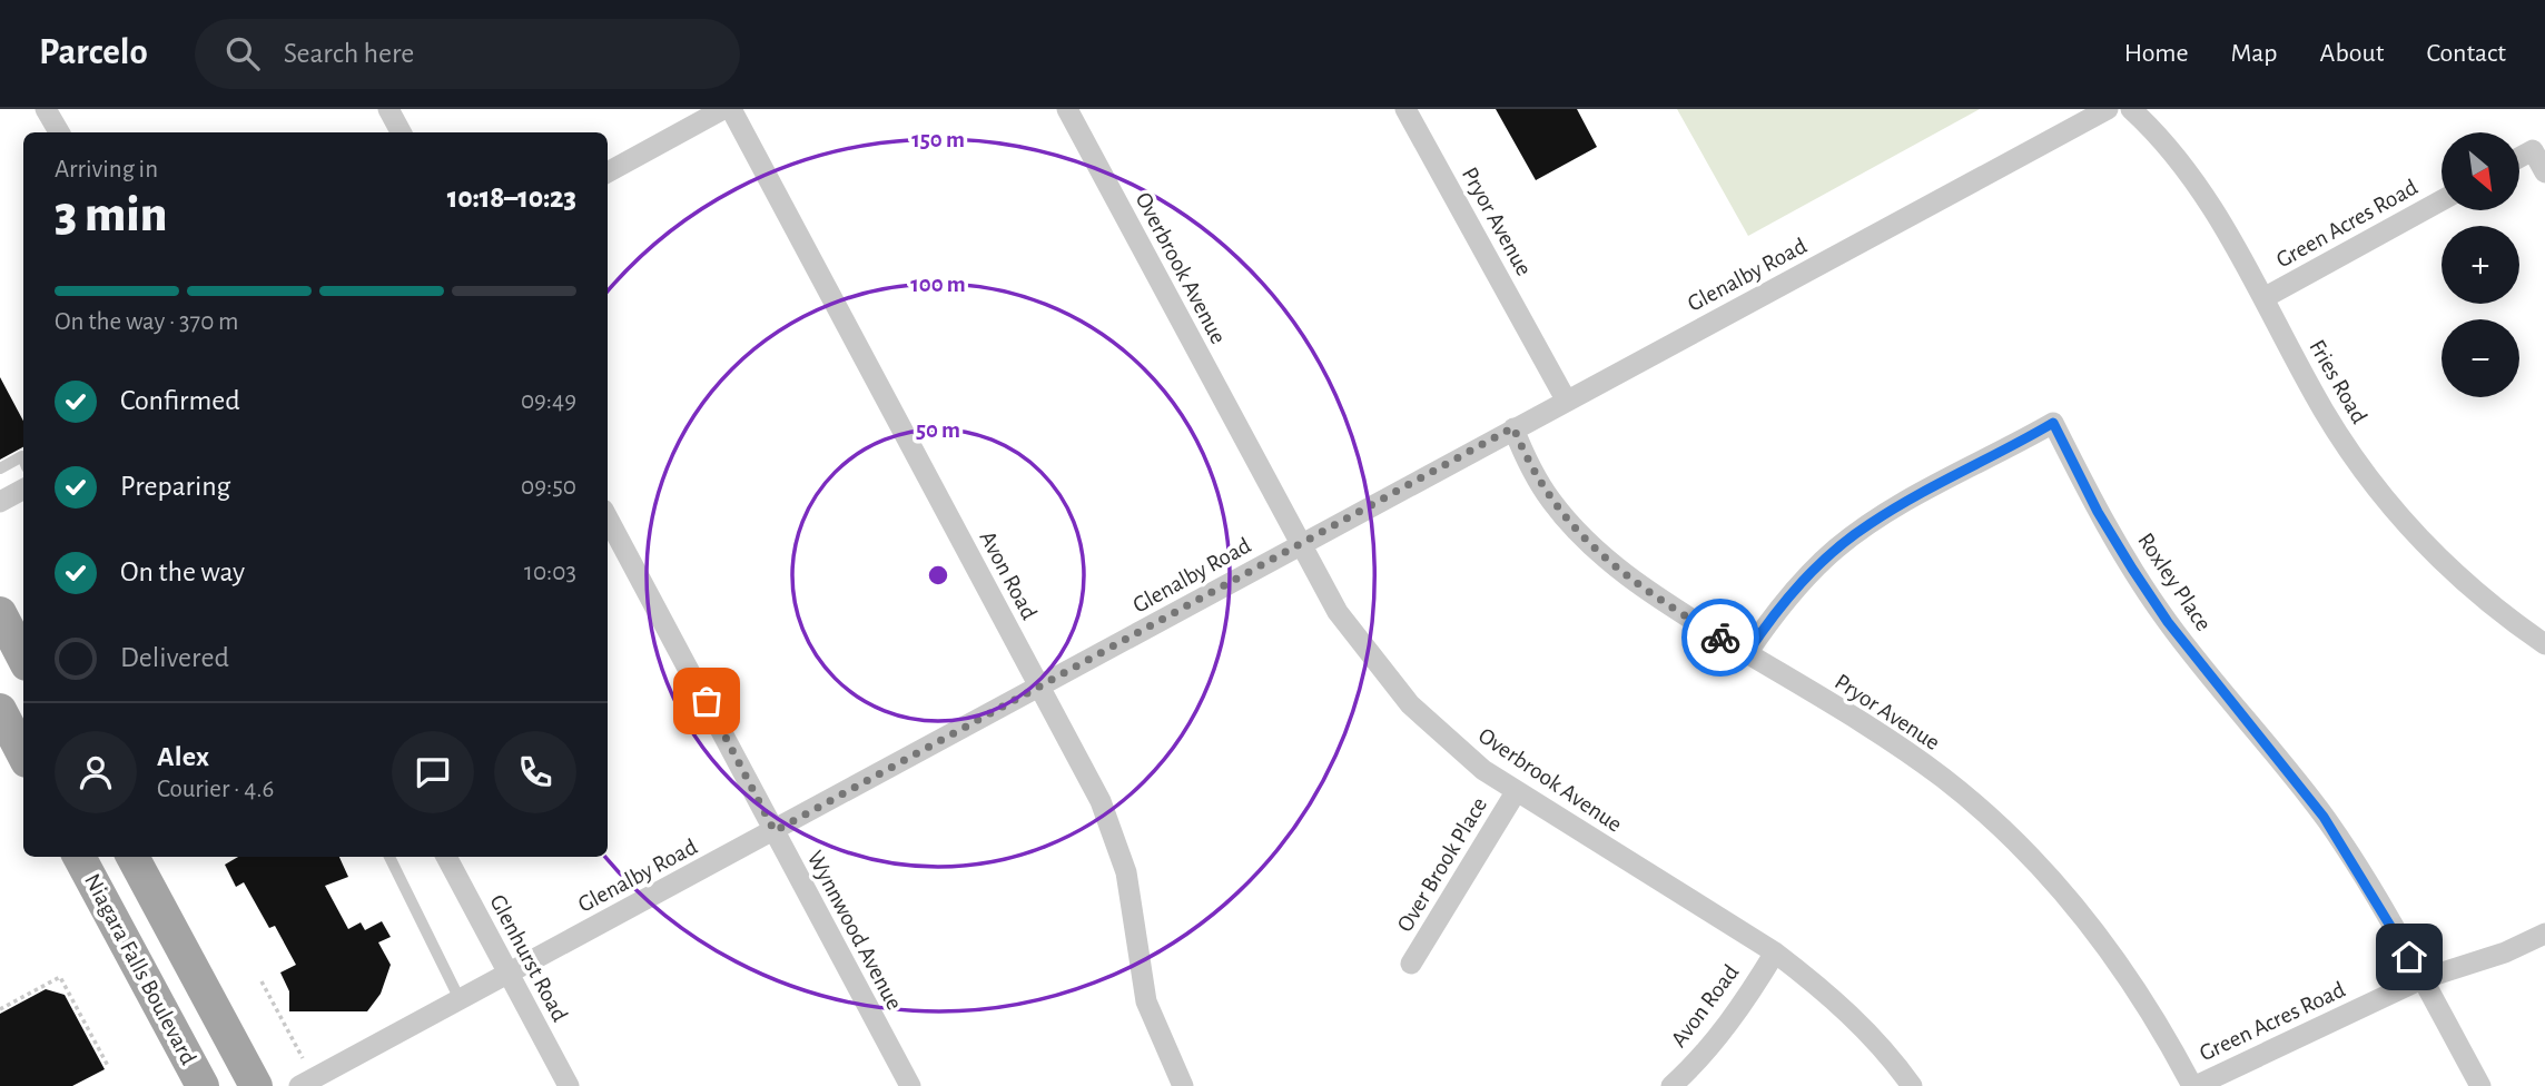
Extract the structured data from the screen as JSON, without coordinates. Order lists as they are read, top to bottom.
{
  "streets": {
    "main road": ["Niagara Falls Boulevard"],
    "street": [
      "Pryor Avenue",
      "Green Acres Road",
      "Overbrook Avenue",
      "Glenalby Road",
      "Fries Road",
      "Avon Road",
      "Roxley Place",
      "Over Brook Place",
      "Wynnwood Avenue",
      "Glenhurst Road"
    ]
  },
  "crossings": [
    ["Pryor Avenue", "Green Acres Road"],
    ["Pryor Avenue", "Glenalby Road"],
    ["Pryor Avenue", "Roxley Place"],
    ["Green Acres Road", "Fries Road"],
    ["Green Acres Road", "Roxley Place"],
    ["Overbrook Avenue", "Glenalby Road"],
    ["Overbrook Avenue", "Avon Road"],
    ["Overbrook Avenue", "Over Brook Place"],
    ["Glenalby Road", "Avon Road"],
    ["Glenalby Road", "Wynnwood Avenue"],
    ["Glenalby Road", "Glenhurst Road"]
  ],
  "north": "bottom right",
  "page": {
    "header": "Parcelo",
    "search": "Search here",
    "nav": [
      "Home",
      "Map",
      "About",
      "Contact"
    ],
    "map_buttons": ["+", "−"],
    "heading": ["3 min", "Arriving in", "10:18–10:23"],
    "panel": ["Alex", "Courier · 4.6"],
    "bar": "On the way · 370 m",
    "list": [
      ["Confirmed", "09:49"],
      ["Preparing", "09:50"],
      ["On the way", "10:03"],
      "Delivered"
    ]
  },
  "rings": ["150 m", "100 m", "50 m"]
}
